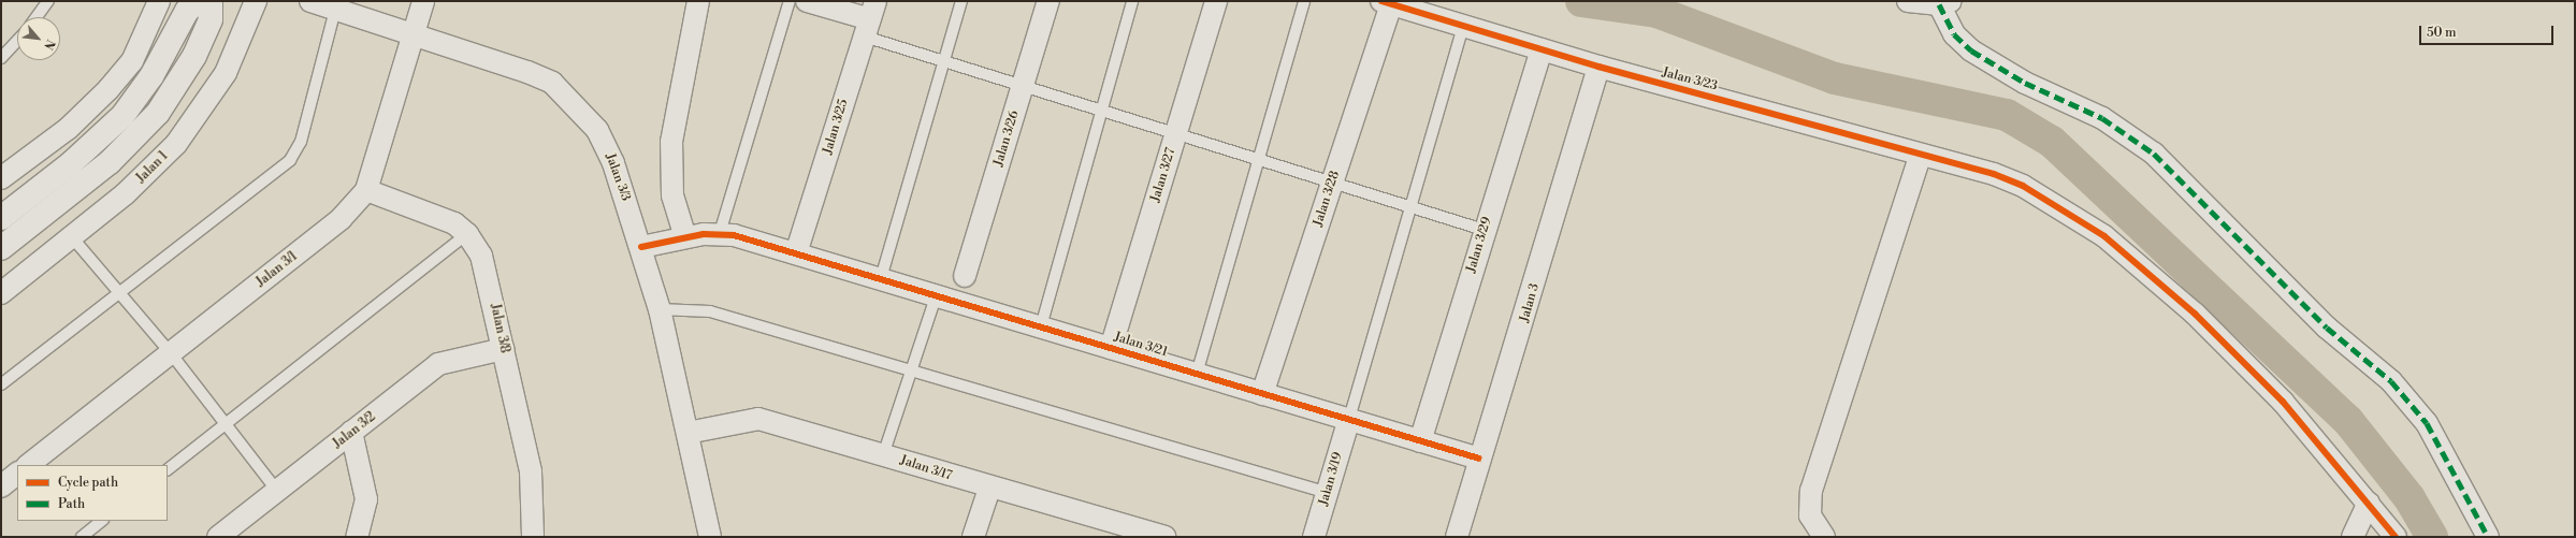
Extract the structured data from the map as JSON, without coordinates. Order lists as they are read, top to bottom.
{
  "streets": {
    "street": [
      "Jalan 3/23",
      "Jalan 3/25",
      "Jalan 3/26",
      "Jalan 1",
      "Jalan 3/27",
      "Jalan 3/3",
      "Jalan 3/28",
      "Jalan 3/29",
      "Jalan 3/1",
      "Jalan 3",
      "Jalan 3/8",
      "Jalan 3/21",
      "Jalan 3/2",
      "Jalan 3/17",
      "Jalan 3/19"
    ]
  },
  "crossings": [
    ["Jalan 3/23", "Jalan 3/28"],
    ["Jalan 3/23", "Jalan 3/29"],
    ["Jalan 3/23", "Jalan 3"],
    ["Jalan 3/25", "Jalan 3/21"],
    ["Jalan 3/27", "Jalan 3/21"],
    ["Jalan 3/3", "Jalan 3/1"],
    ["Jalan 3/3", "Jalan 3/17"],
    ["Jalan 3/28", "Jalan 3/21"],
    ["Jalan 3/29", "Jalan 3/21"],
    ["Jalan 3/1", "Jalan 3/8"],
    ["Jalan 3", "Jalan 3/21"],
    ["Jalan 3/8", "Jalan 3/2"],
    ["Jalan 3/21", "Jalan 3/19"]
  ],
  "legend": ["Cycle path", "Path"],
  "scale_bar": "50 m",
  "north": "bottom right"
}
